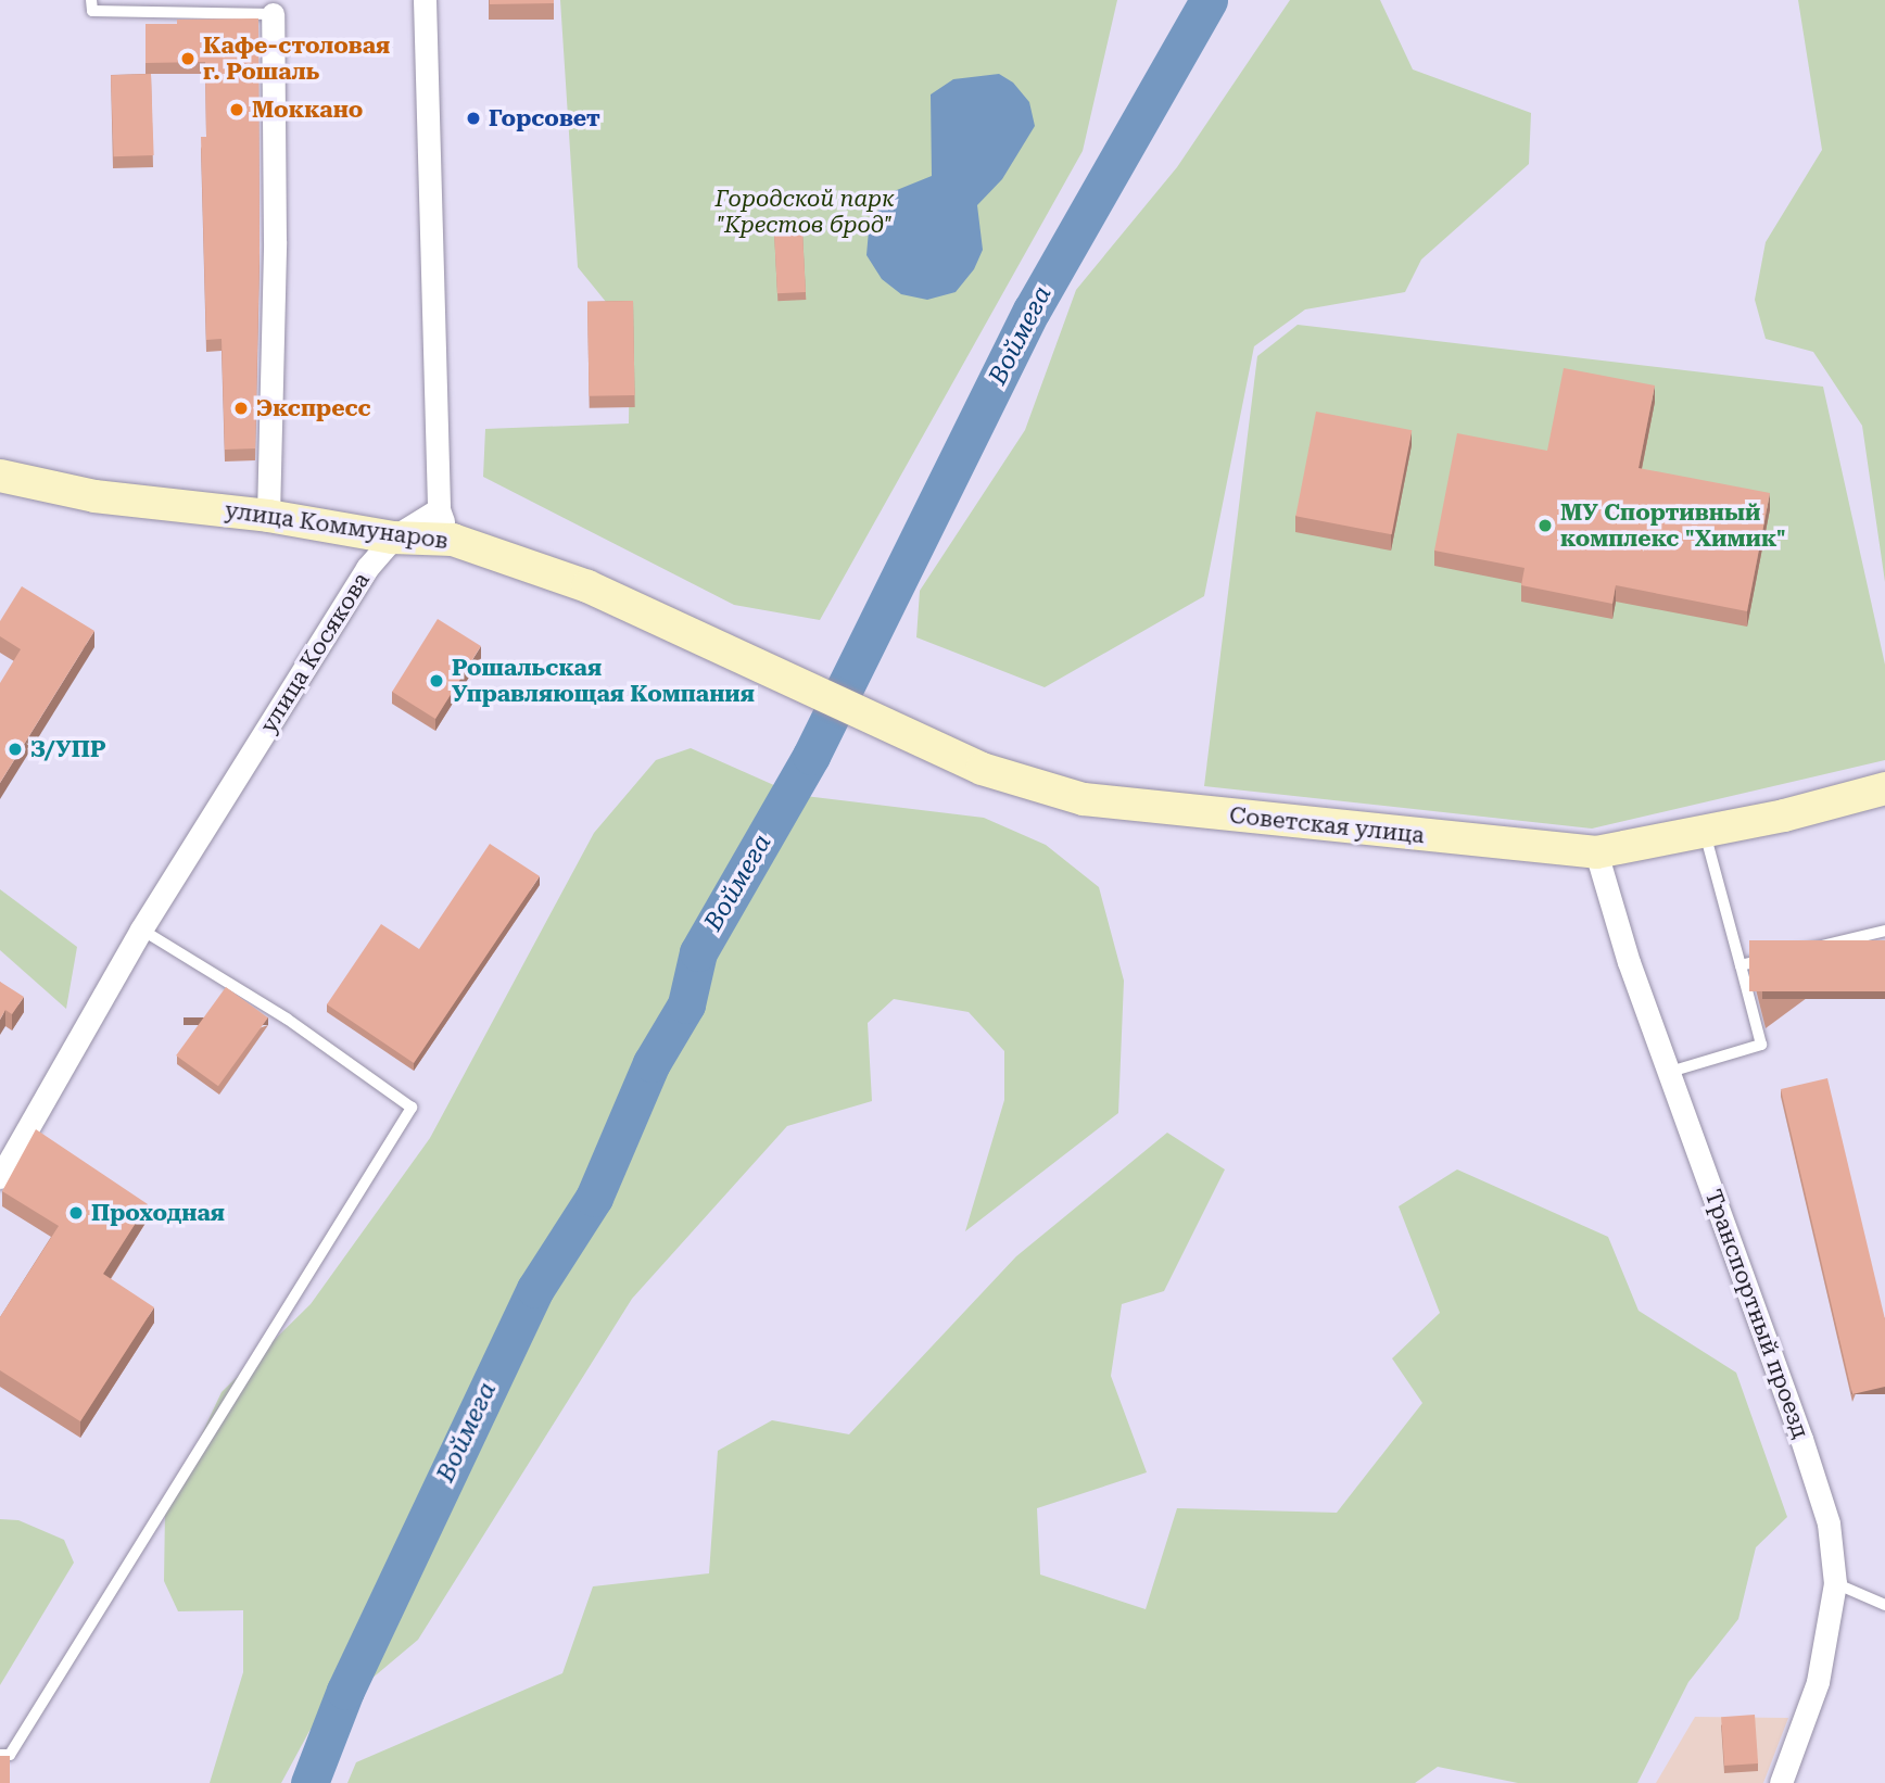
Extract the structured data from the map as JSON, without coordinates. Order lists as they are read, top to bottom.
{
  "streets": {
    "street": [
      "улица Коммунаров",
      "улица Косякова",
      "Советская улица",
      "Транспортный проезд"
    ]
  },
  "crossings": [
    ["улица Коммунаров", "улица Косякова"],
    ["улица Коммунаров", "Советская улица"],
    ["Советская улица", "Транспортный проезд"]
  ],
  "water": ["Воймега"],
  "parks": ["Городской парк \"Крестов брод\""],
  "places": [
    "Кафе-столовая г. Рошаль",
    "Моккано",
    "Горсовет",
    "Экспресс",
    "МУ Спортивный комплекс \"Химик\"",
    "Рошальская Управляющая Компания",
    "З/УПР",
    "Проходная"
  ]
}
